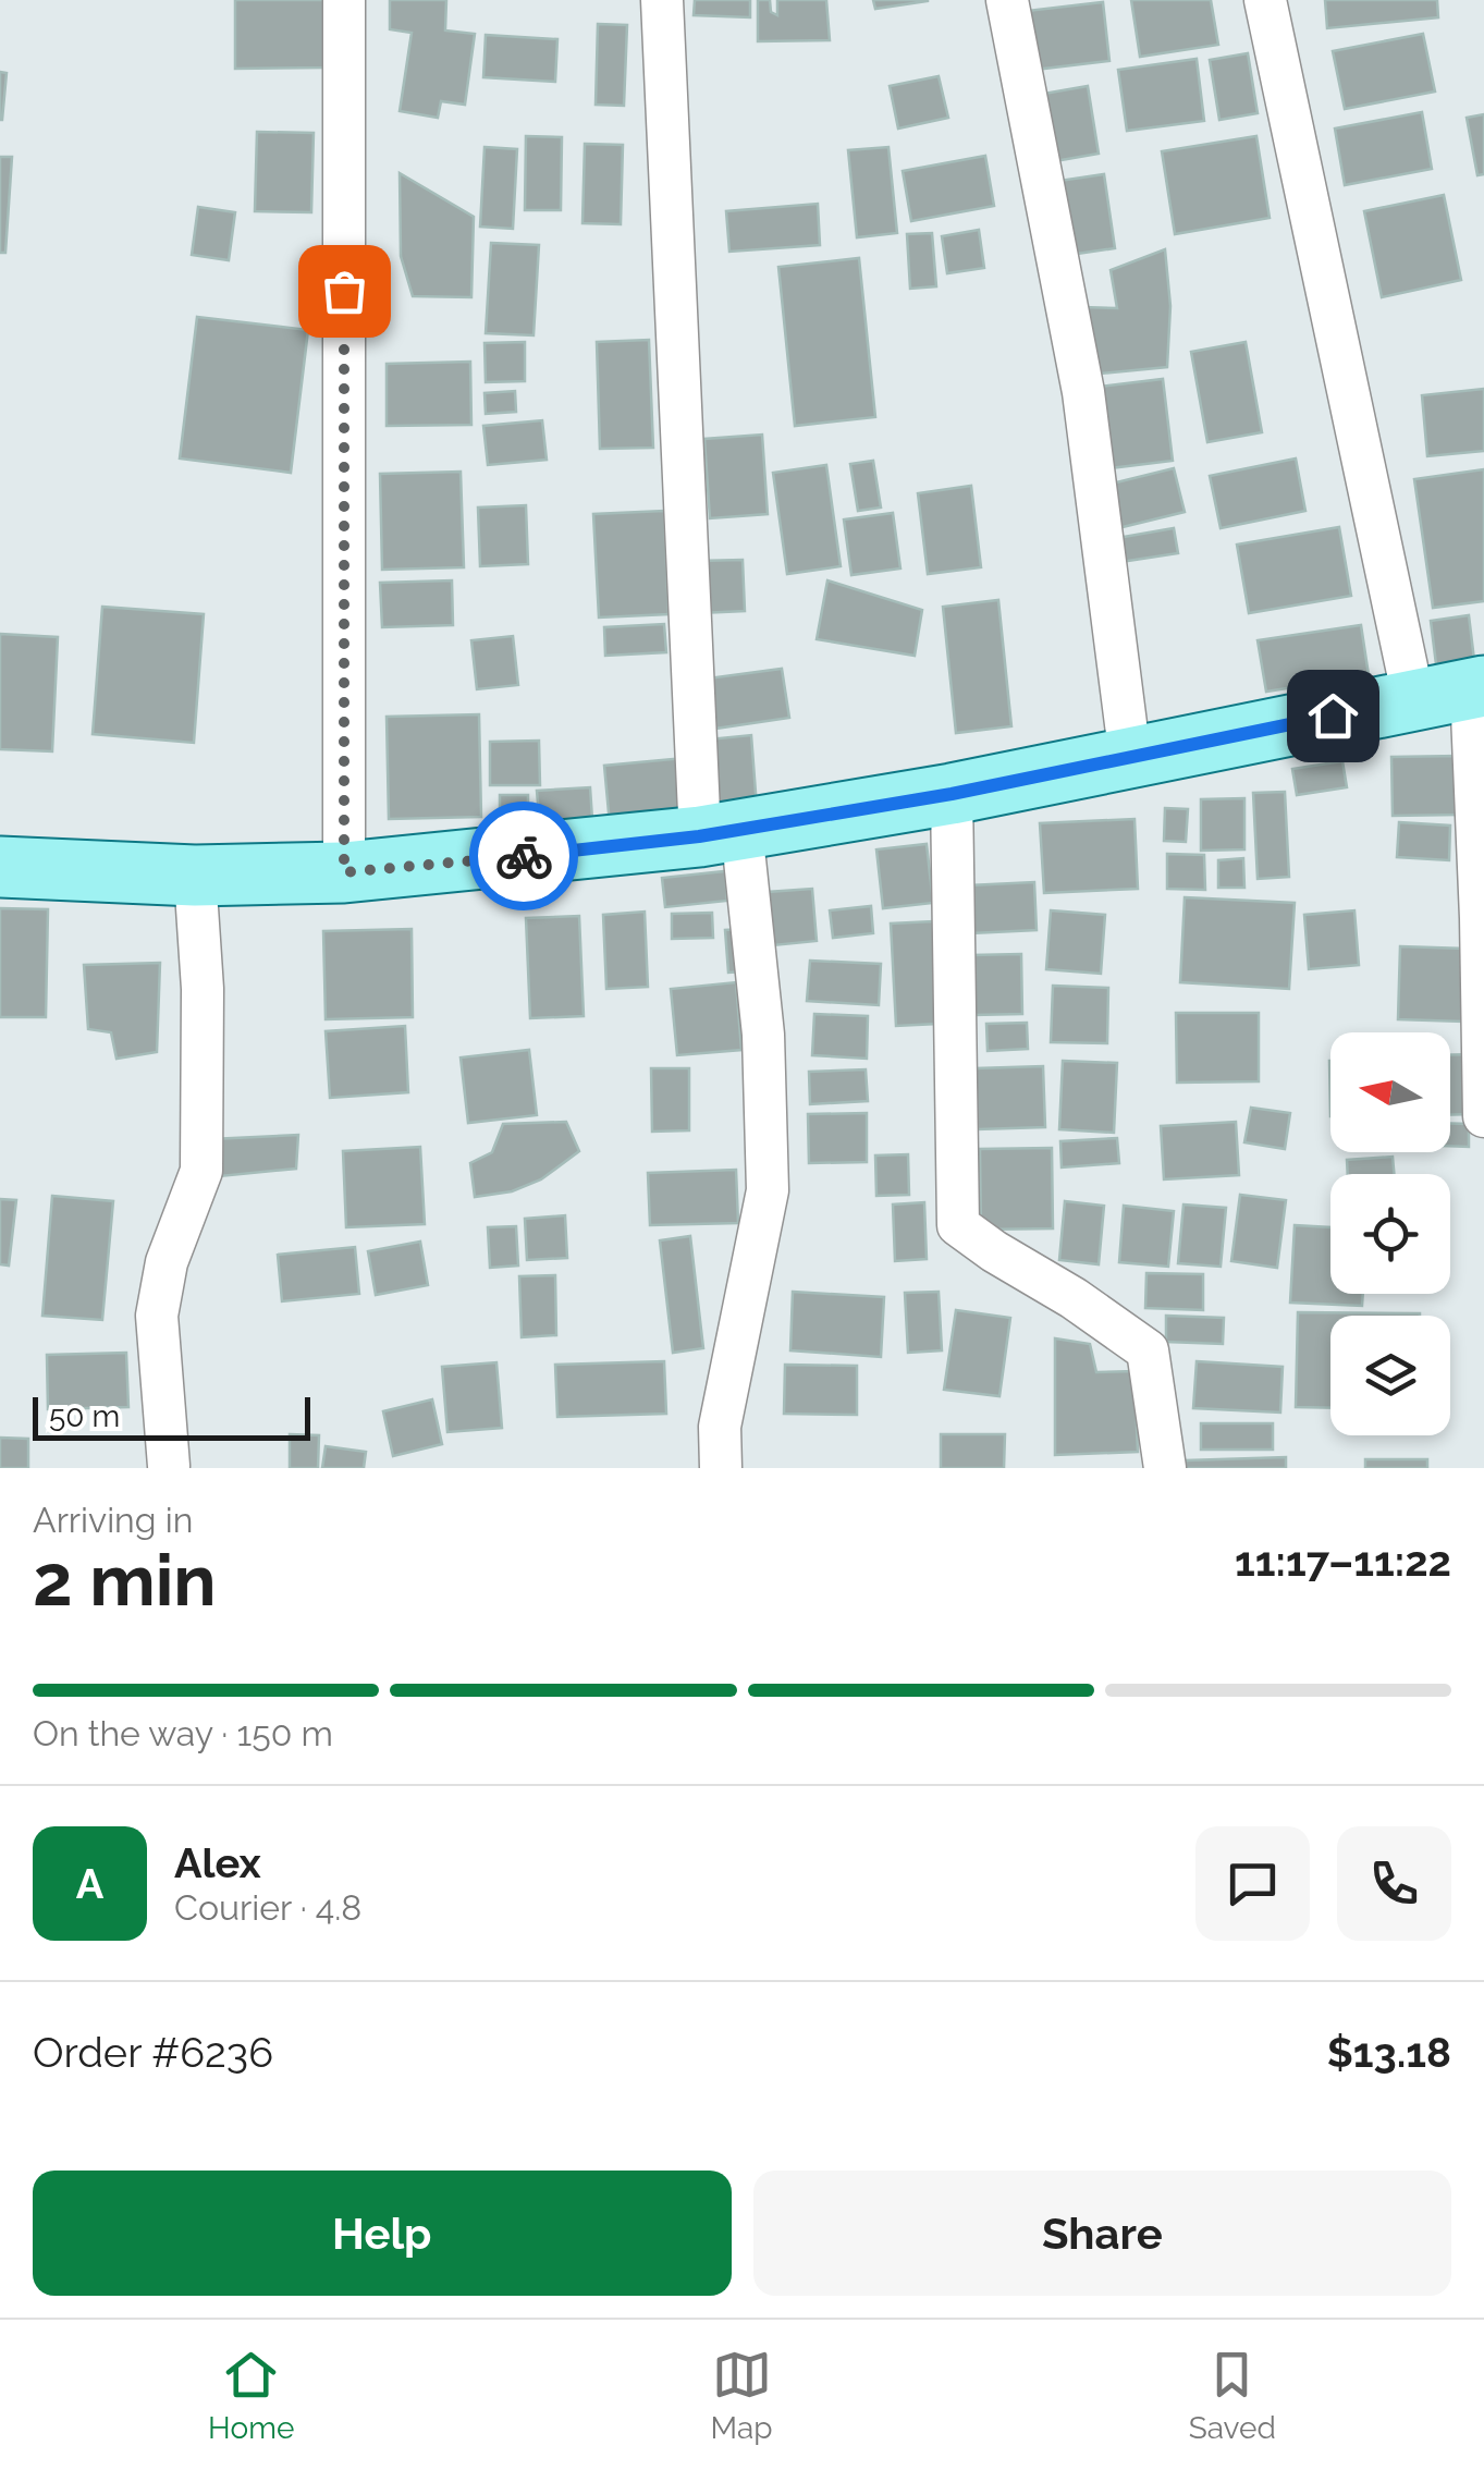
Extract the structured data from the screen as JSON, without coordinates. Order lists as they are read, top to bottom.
{
  "scale_bar": "50 m",
  "north": "left",
  "page": {
    "scale": "50 m",
    "heading": ["2 min", "Arriving in", "11:17–11:22"],
    "panel": [
      "Alex",
      "Courier · 4.8",
      "Order #6236",
      "$13.18"
    ],
    "bar": "On the way · 150 m",
    "round": "A",
    "buttons": ["Help", "Share"],
    "tabs": ["Home", "Map", "Saved"]
  }
}
